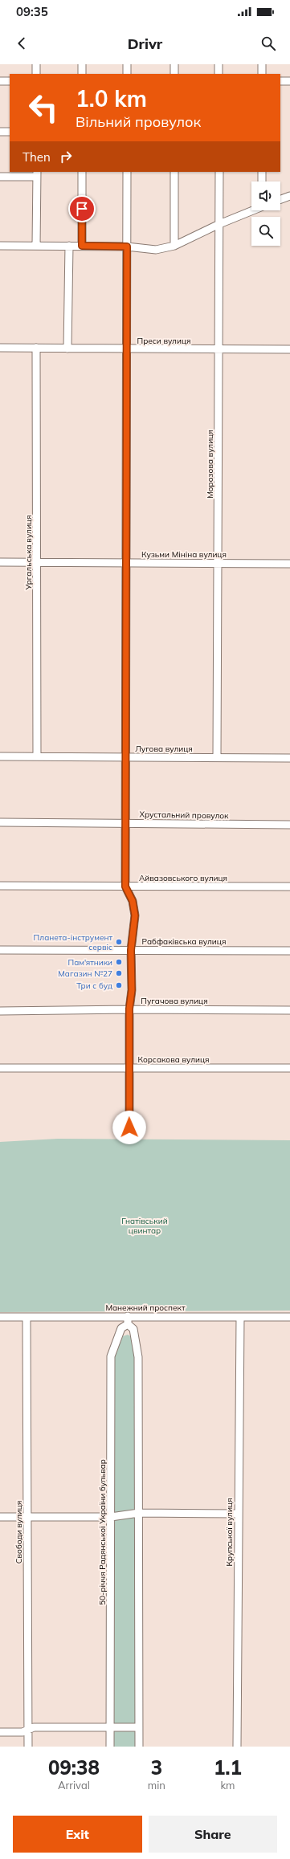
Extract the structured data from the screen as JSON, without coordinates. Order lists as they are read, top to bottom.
{
  "streets": {
    "street": [
      "Преси вулиця",
      "Морозова вулиця",
      "Ургальська вулиця",
      "Кузьми Мініна вулиця",
      "Лугова вулиця",
      "Хрустальний провулок",
      "Айвазовського вулиця",
      "Рабфаківська вулиця",
      "Пугачова вулиця",
      "Корсакова вулиця",
      "Манежний проспект",
      "Свободи вулиця",
      "50-річчя Радянської України бульвар",
      "Крупської вулиця"
    ]
  },
  "crossings": [
    ["Преси вулиця", "Морозова вулиця"],
    ["Преси вулиця", "Ургальська вулиця"],
    ["Морозова вулиця", "Кузьми Мініна вулиця"],
    ["Морозова вулиця", "Лугова вулиця"],
    ["Ургальська вулиця", "Кузьми Мініна вулиця"],
    ["Ургальська вулиця", "Лугова вулиця"],
    ["Манежний проспект", "Свободи вулиця"],
    ["Манежний проспект", "Крупської вулиця"]
  ],
  "parks": ["Гнатівський цвинтар"],
  "places": [
    "Планета-інструмент сервіс",
    "Пам'ятники",
    "Магазин №27",
    "Три с буд"
  ],
  "page": {
    "status": "09:35",
    "header": "Drivr",
    "turn": ["1.0 km", "Вільний провулок"],
    "then": "Then",
    "eta": [
      "09:38",
      "Arrival",
      "3",
      "min",
      "1.1",
      "km"
    ],
    "buttons": ["Exit", "Share"]
  }
}
